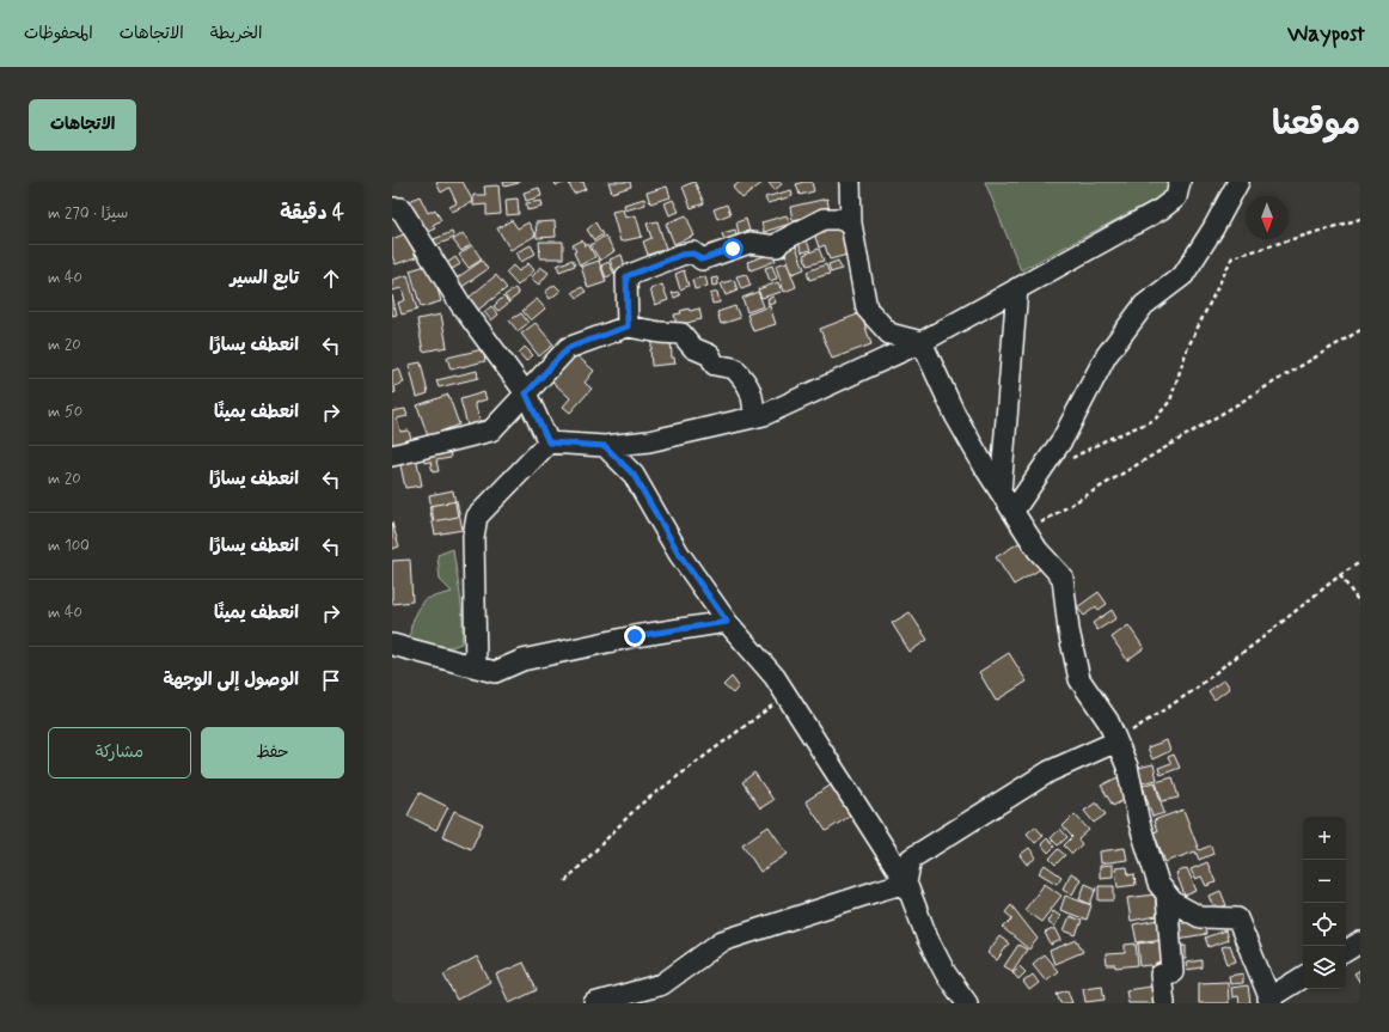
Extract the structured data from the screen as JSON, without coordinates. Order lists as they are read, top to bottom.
{
  "north": "bottom",
  "page": {
    "header": "Waypost",
    "nav": ["الخريطة", "الاتجاهات", "المحفوظات"],
    "title": "موقعنا",
    "buttons": [
      "الاتجاهات",
      ["حفظ", "مشاركة"]
    ],
    "heading": ["4 دقيقة", "سيرًا · 270 m"],
    "list": [
      ["تابع السير", "40 m"],
      ["انعطف يسارًا", "20 m"],
      ["انعطف يمينًا", "50 m"],
      ["انعطف يسارًا", "20 m"],
      ["انعطف يسارًا", "100 m"],
      ["انعطف يمينًا", "40 m"],
      "الوصول إلى الوجهة"
    ],
    "map_buttons": ["+", "−"]
  }
}
